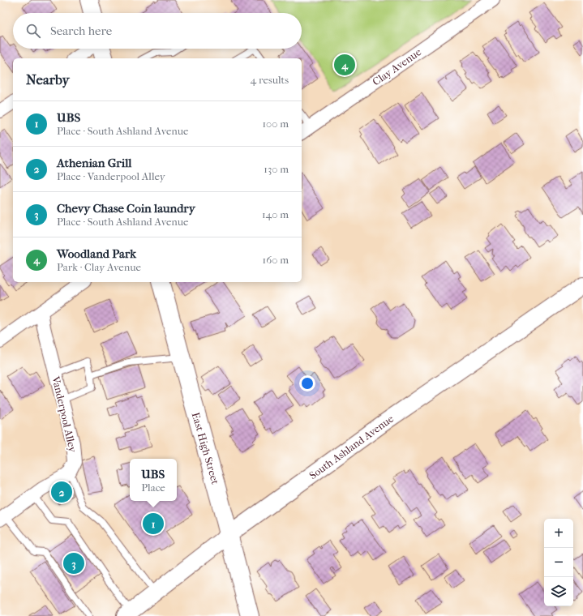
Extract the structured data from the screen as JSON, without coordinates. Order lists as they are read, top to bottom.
{
  "streets": {
    "main road": ["East High Street"],
    "street": ["Clay Avenue", "Vanderpool Alley", "South Ashland Avenue"]
  },
  "crossings": [
    ["South Ashland Avenue", "East High Street"]
  ],
  "page": {
    "search": "Search here",
    "pins": [
      "4",
      "2",
      "1",
      "3"
    ],
    "heading": ["Nearby", "4 results"],
    "list": [
      {
        "mark": "1",
        "name": "UBS",
        "note": "Place · South Ashland Avenue",
        "value": "100 m"
      },
      {
        "mark": "2",
        "name": "Athenian Grill",
        "note": "Place · Vanderpool Alley",
        "value": "130 m"
      },
      {
        "mark": "3",
        "name": "Chevy Chase Coin laundry",
        "note": "Place · South Ashland Avenue",
        "value": "140 m"
      },
      {
        "mark": "4",
        "name": "Woodland Park",
        "note": "Park · Clay Avenue",
        "value": "160 m"
      }
    ],
    "popup": ["UBS", "Place"],
    "map_buttons": ["+", "−"]
  }
}
